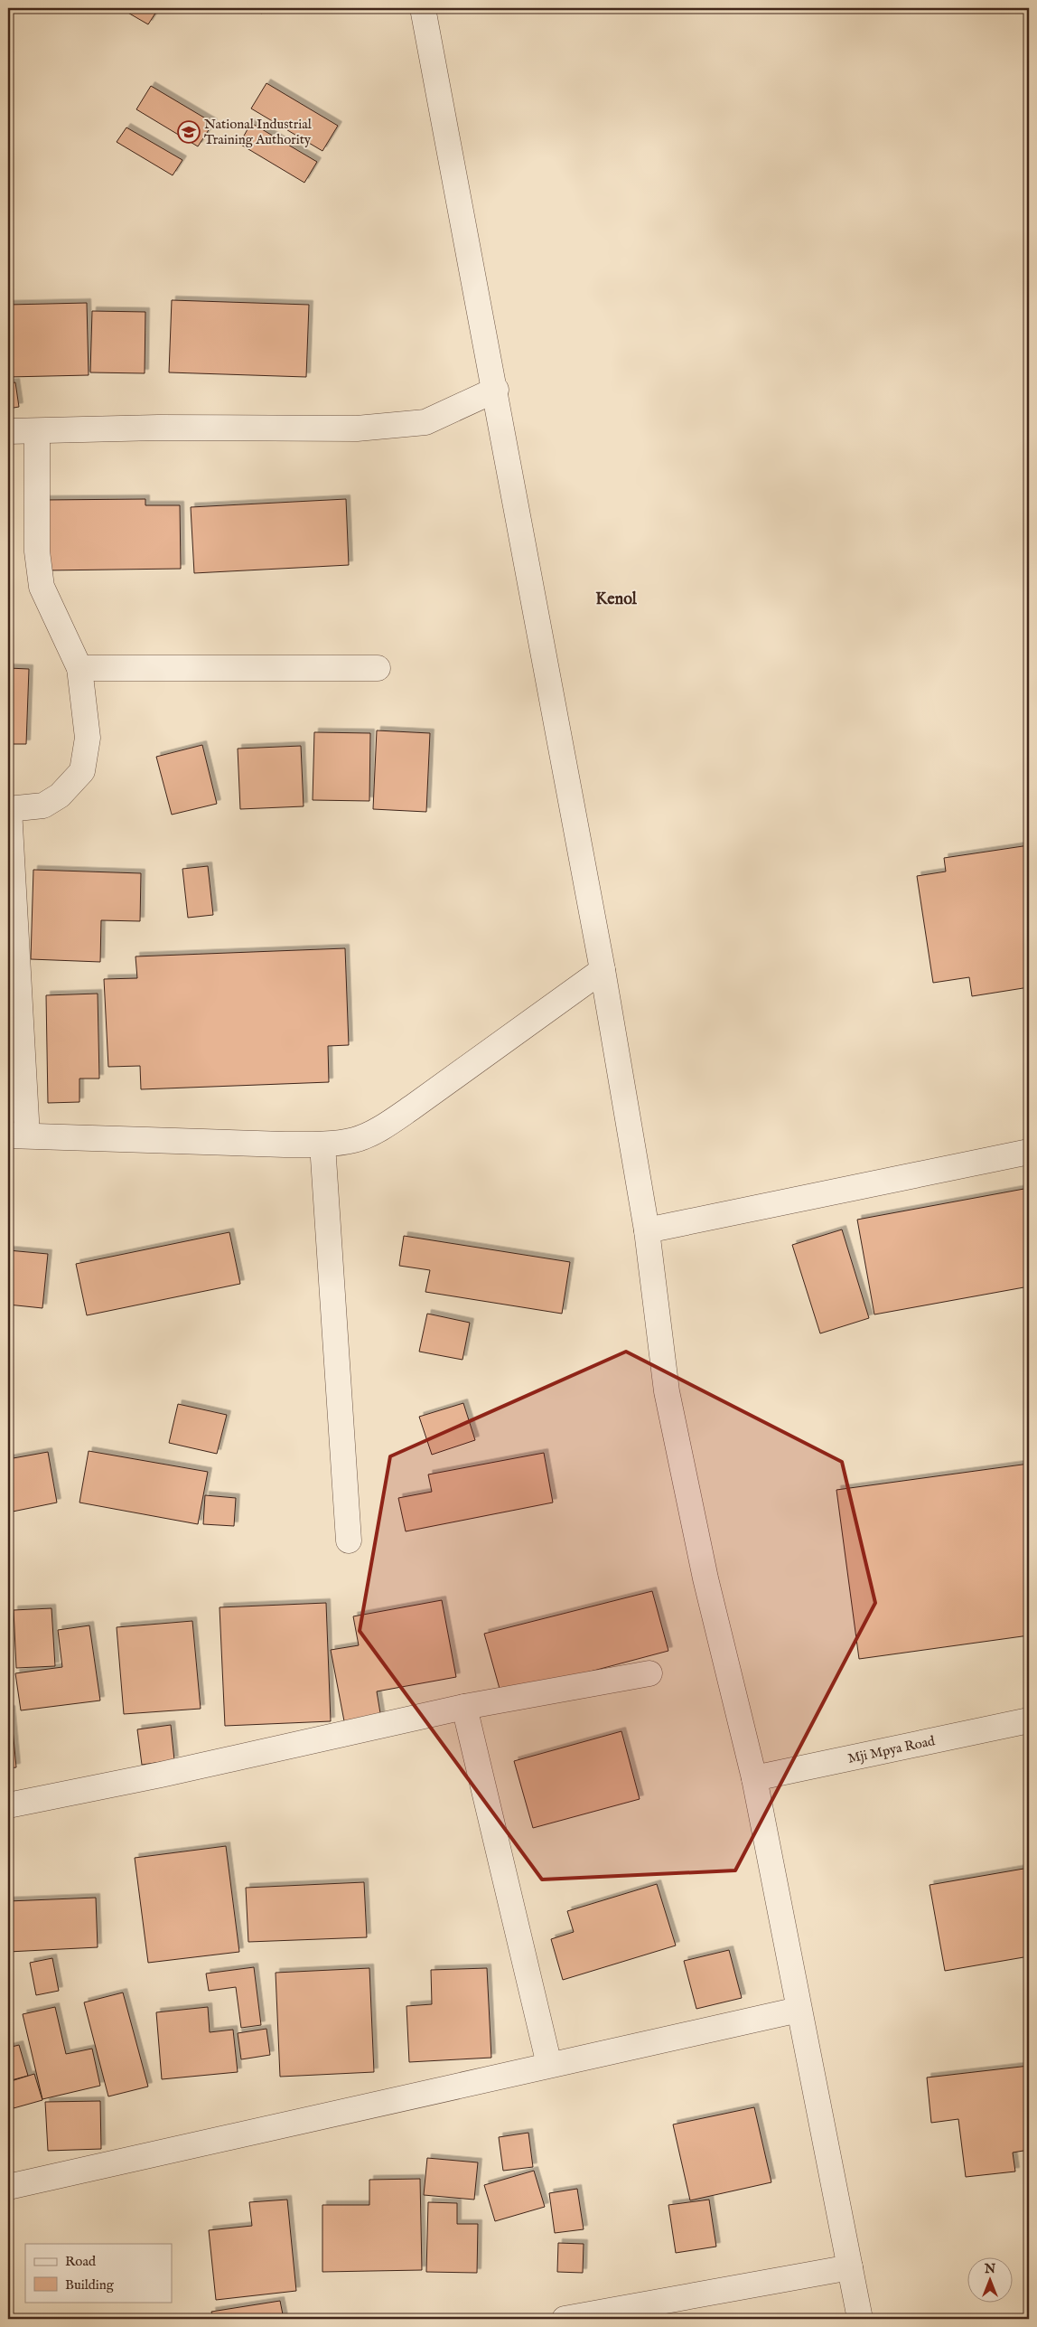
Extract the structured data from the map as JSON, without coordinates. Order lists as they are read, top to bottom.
{
  "streets": {
    "street": ["Mji Mpya Road"]
  },
  "districts": ["Kenol"],
  "places": {
    "school or university": ["National Industrial Training Authority"]
  },
  "legend": ["Road", "Building"],
  "north": "top"
}
